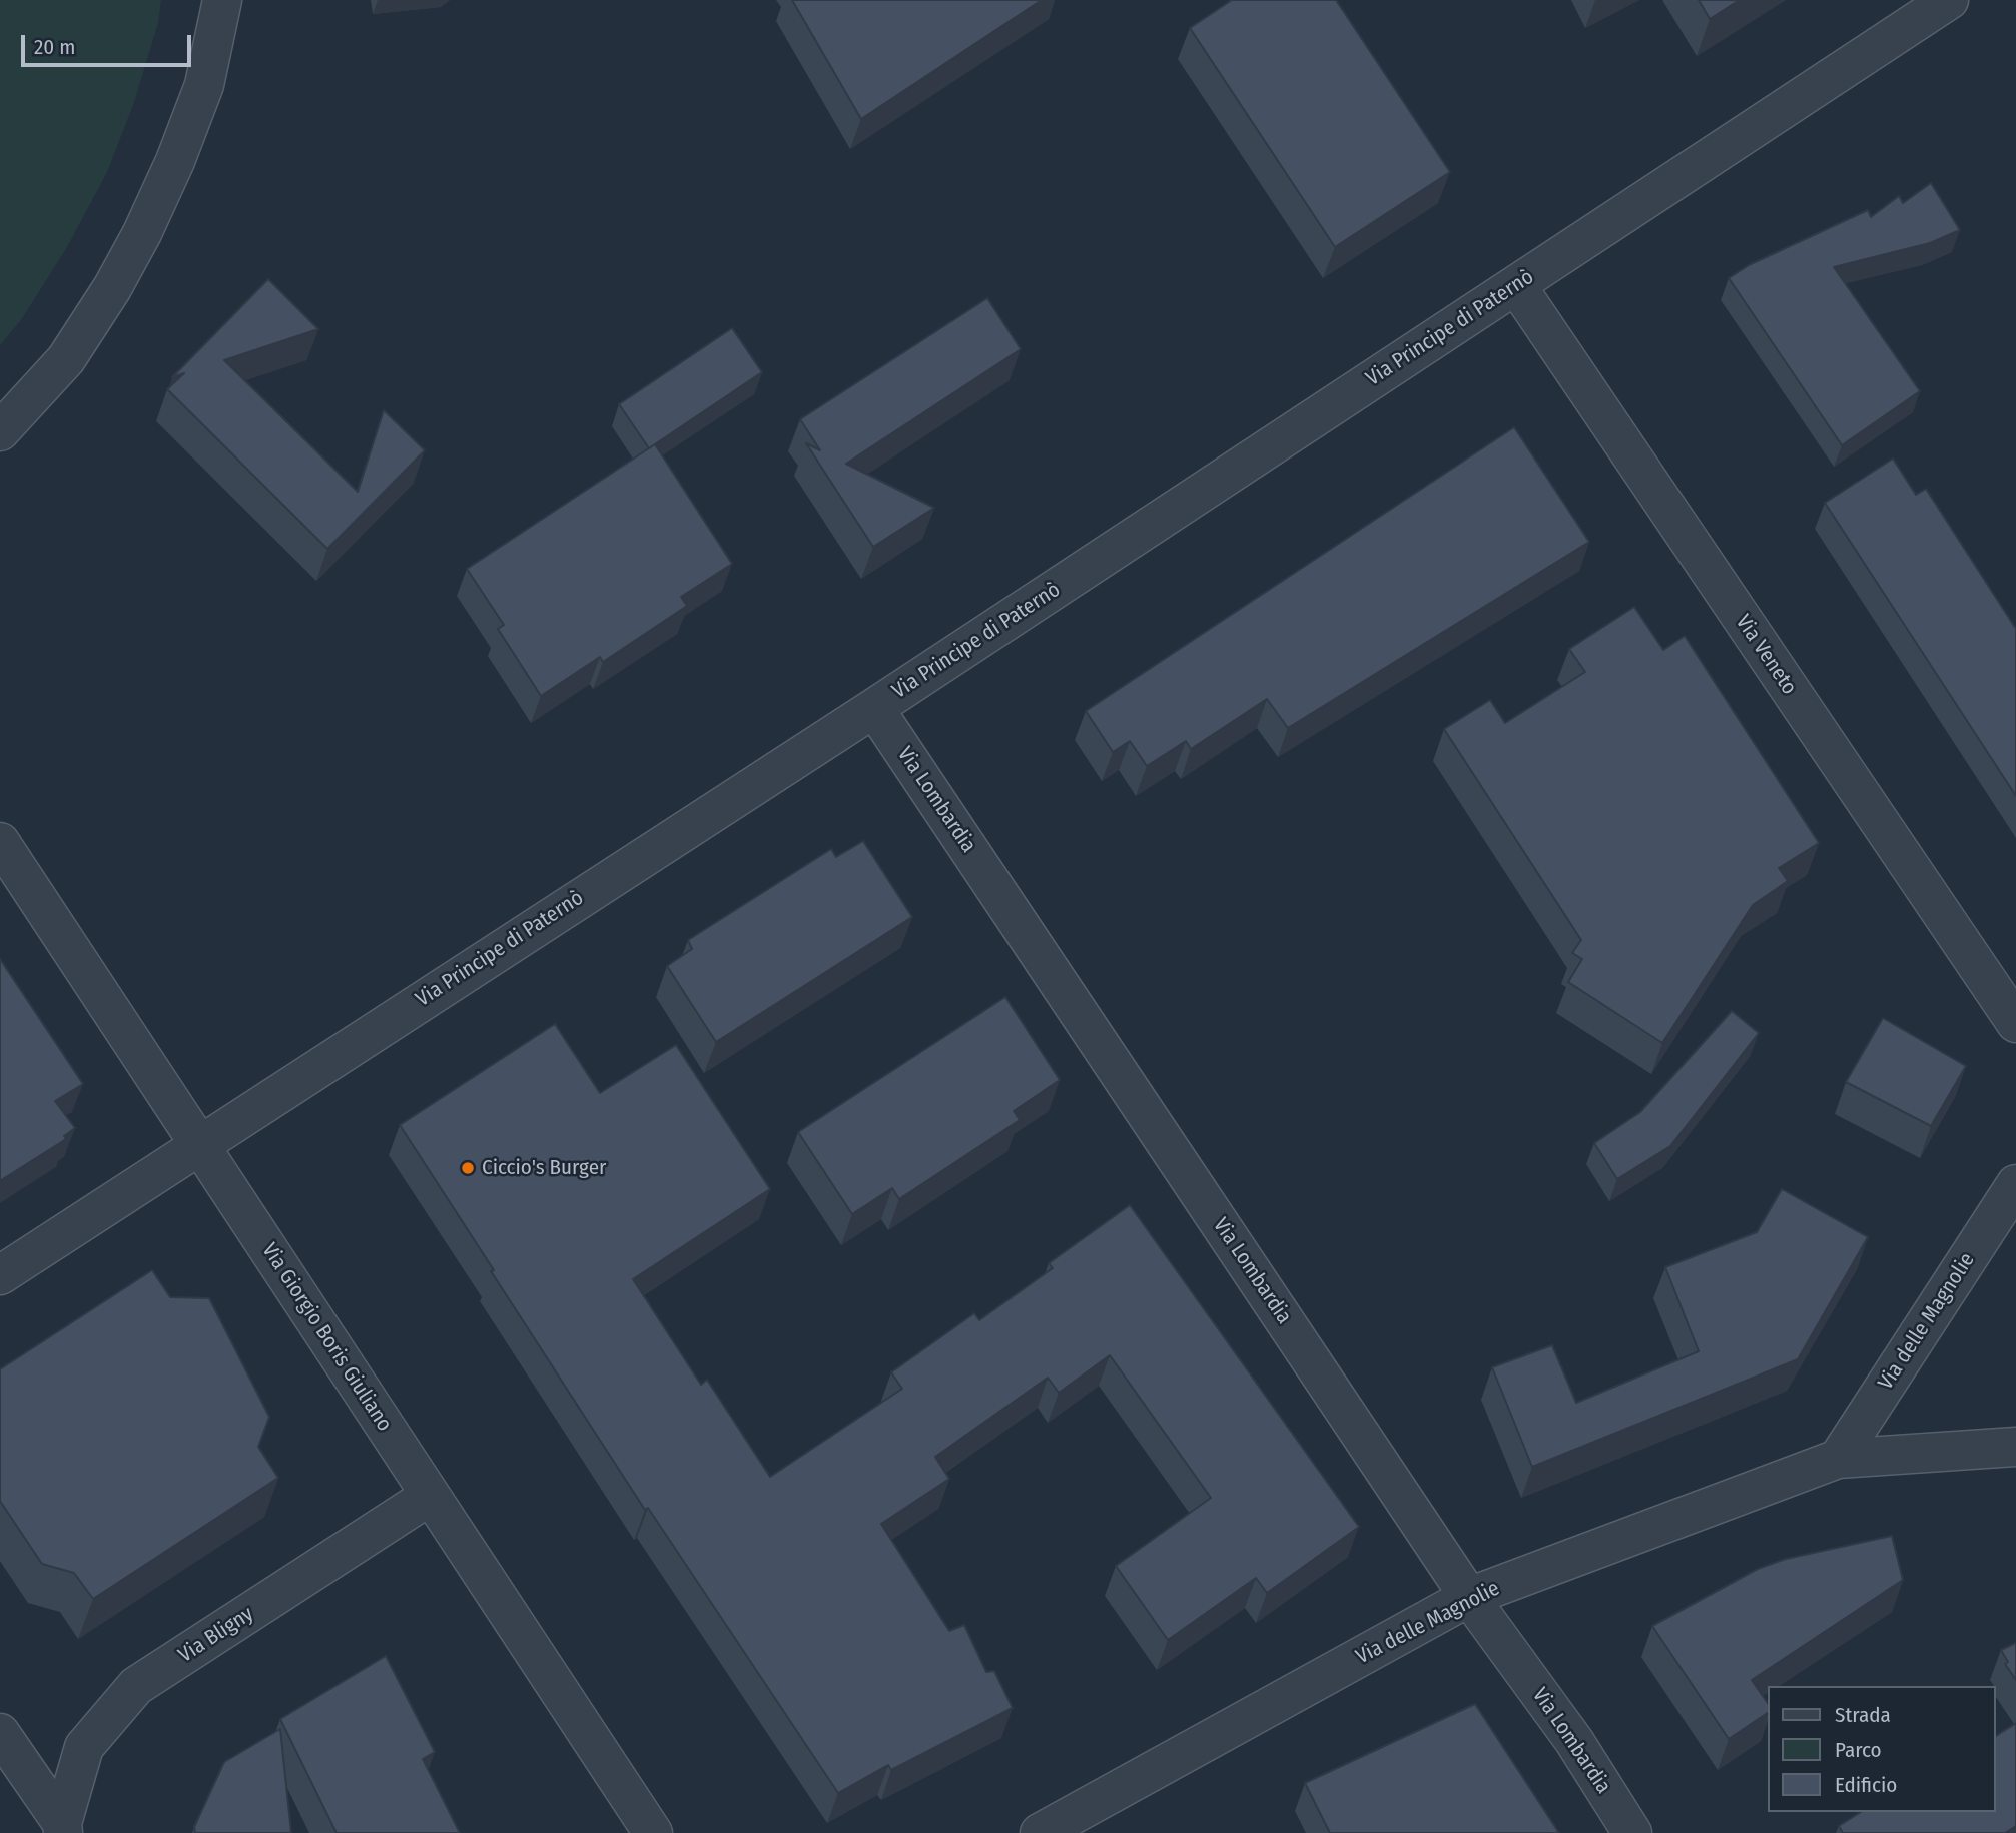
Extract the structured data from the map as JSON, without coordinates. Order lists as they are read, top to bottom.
{
  "streets": {
    "street": [
      "Via Principe di Paternò",
      "Via Veneto",
      "Via Lombardia",
      "Via delle Magnolie",
      "Via Giorgio Boris Giuliano",
      "Via Bligny"
    ]
  },
  "crossings": [
    ["Via Principe di Paternò", "Via Veneto"],
    ["Via Principe di Paternò", "Via Lombardia"],
    ["Via Principe di Paternò", "Via Giorgio Boris Giuliano"],
    ["Via Lombardia", "Via delle Magnolie"],
    ["Via Giorgio Boris Giuliano", "Via Bligny"]
  ],
  "places": ["Ciccio's Burger"],
  "legend": ["Strada", "Parco", "Edificio"],
  "scale_bar": "20 m"
}
